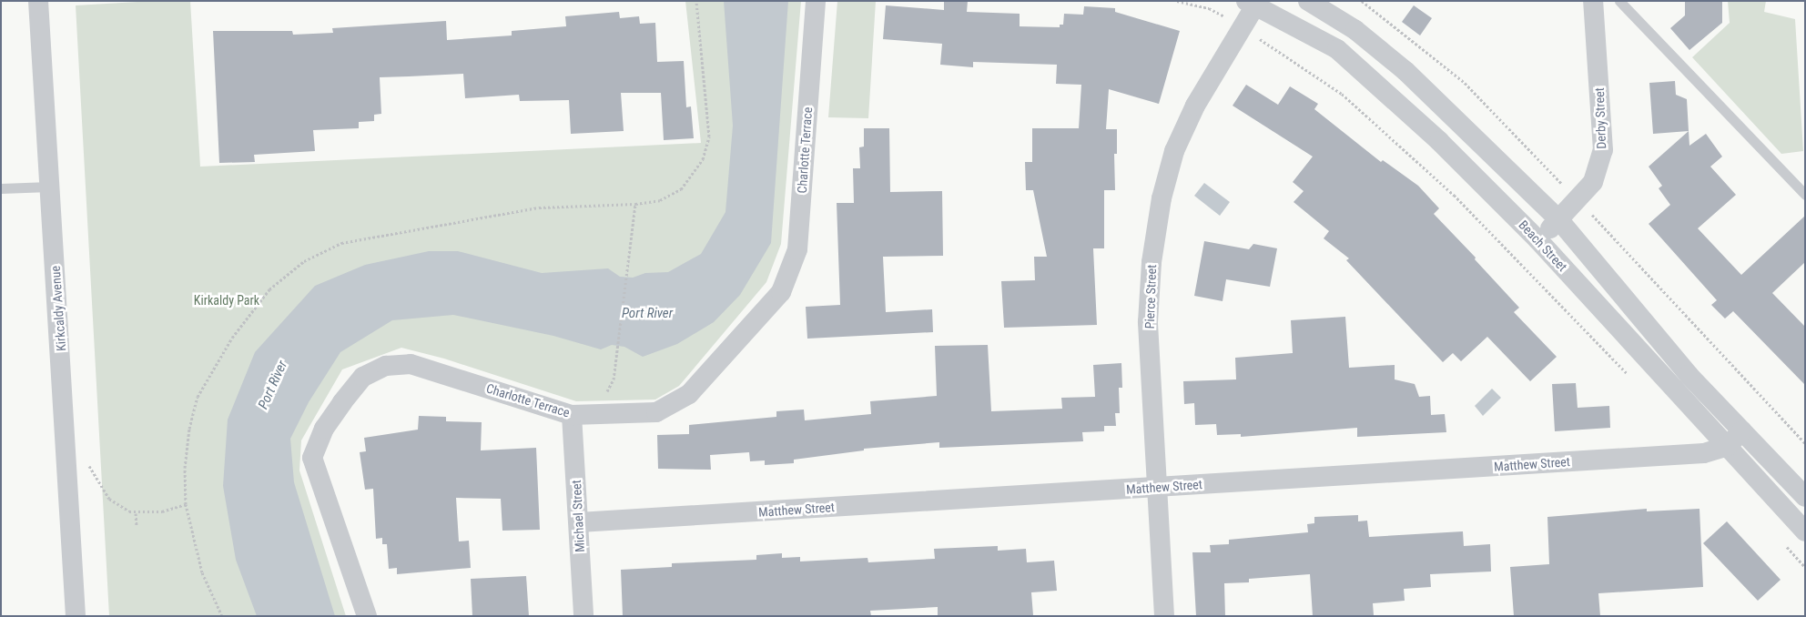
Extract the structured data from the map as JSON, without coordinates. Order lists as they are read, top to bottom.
{
  "streets": {
    "street": [
      "Derby Street",
      "Charlotte Terrace",
      "Beach Street",
      "Pierce Street",
      "Kirkcaldy Avenue",
      "Matthew Street",
      "Michael Street"
    ]
  },
  "crossings": [
    ["Derby Street", "Beach Street"],
    ["Charlotte Terrace", "Michael Street"],
    ["Beach Street", "Pierce Street"],
    ["Beach Street", "Matthew Street"],
    ["Pierce Street", "Matthew Street"],
    ["Matthew Street", "Michael Street"]
  ],
  "water": ["Port River"],
  "parks": ["Kirkaldy Park"]
}
